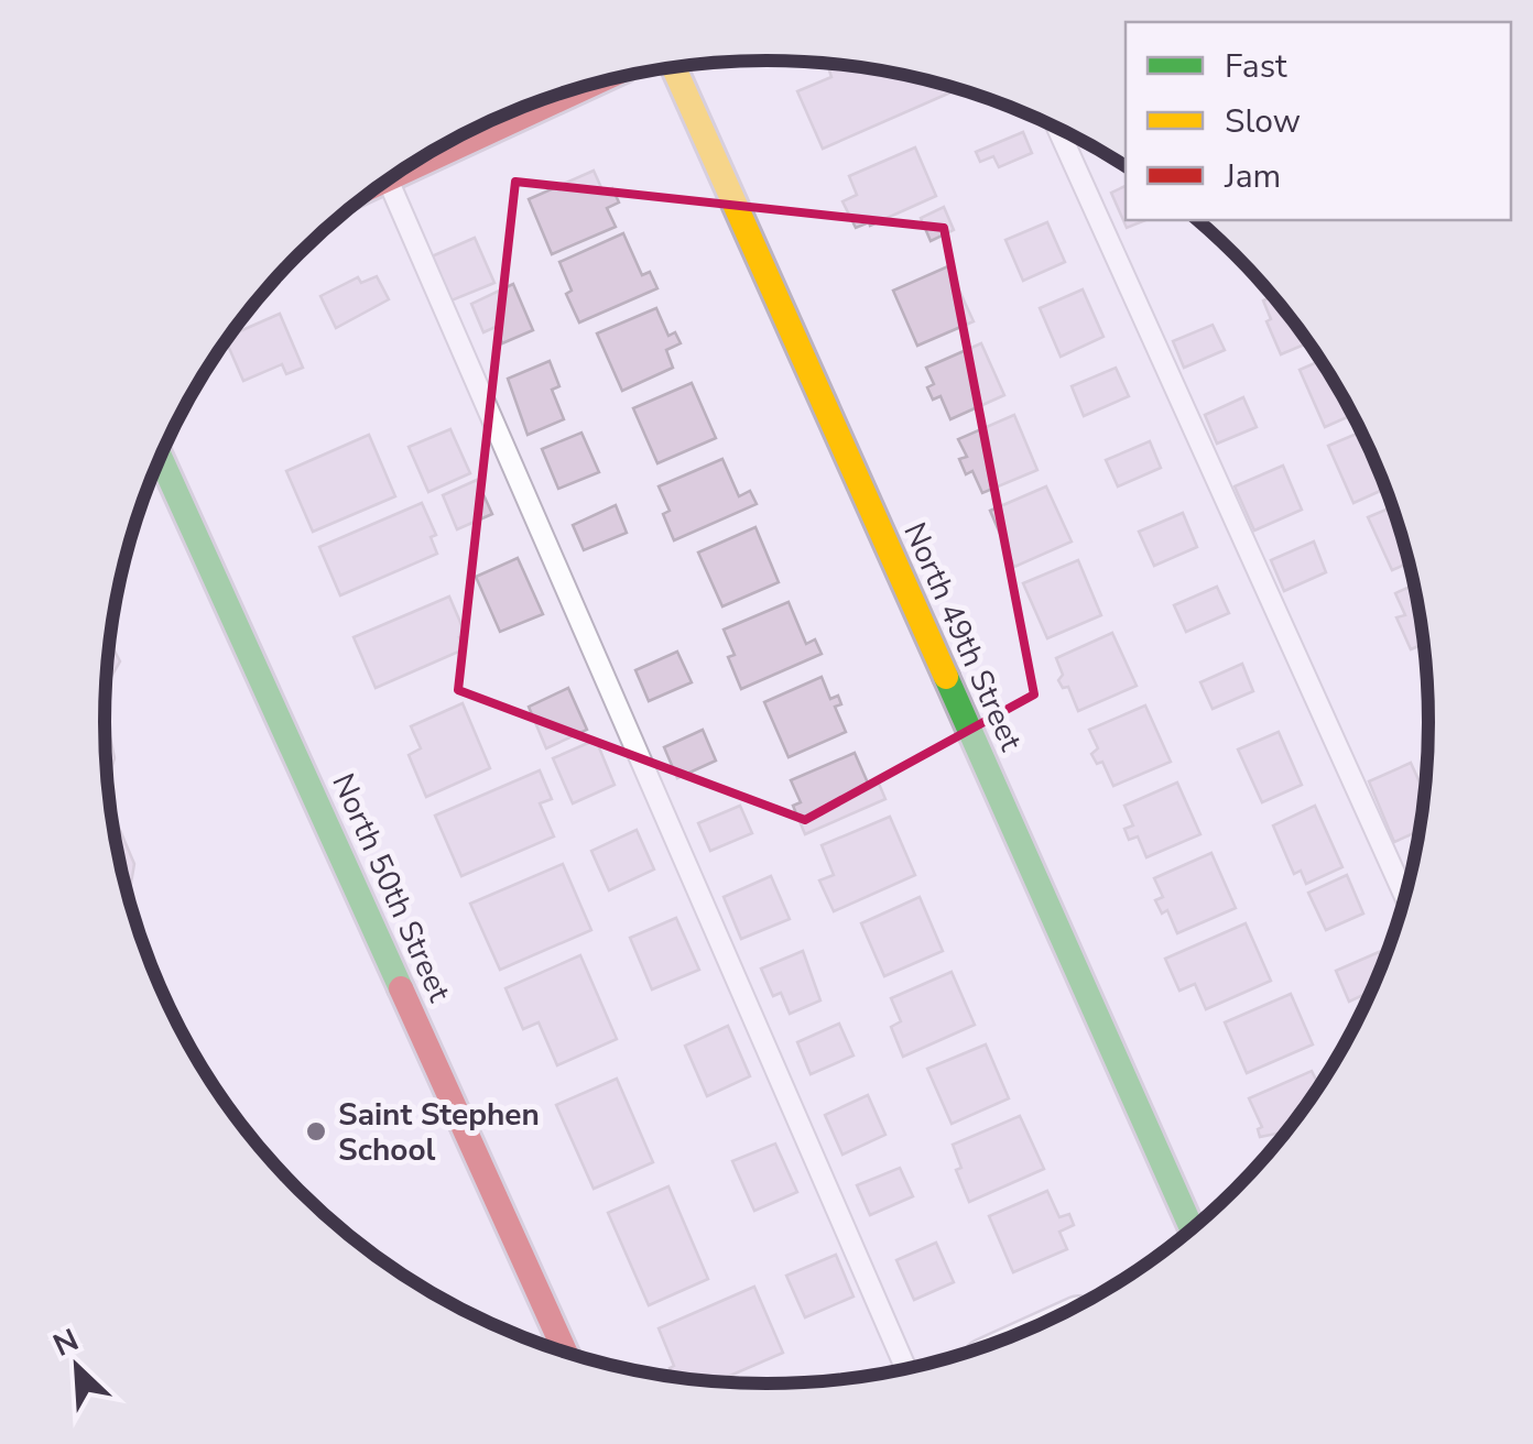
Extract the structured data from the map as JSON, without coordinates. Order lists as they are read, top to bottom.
{
  "streets": {
    "street": ["North 49th Street", "North 50th Street"]
  },
  "places": ["Saint Stephen School"],
  "legend": ["Fast", "Slow", "Jam"],
  "north": "top left"
}
